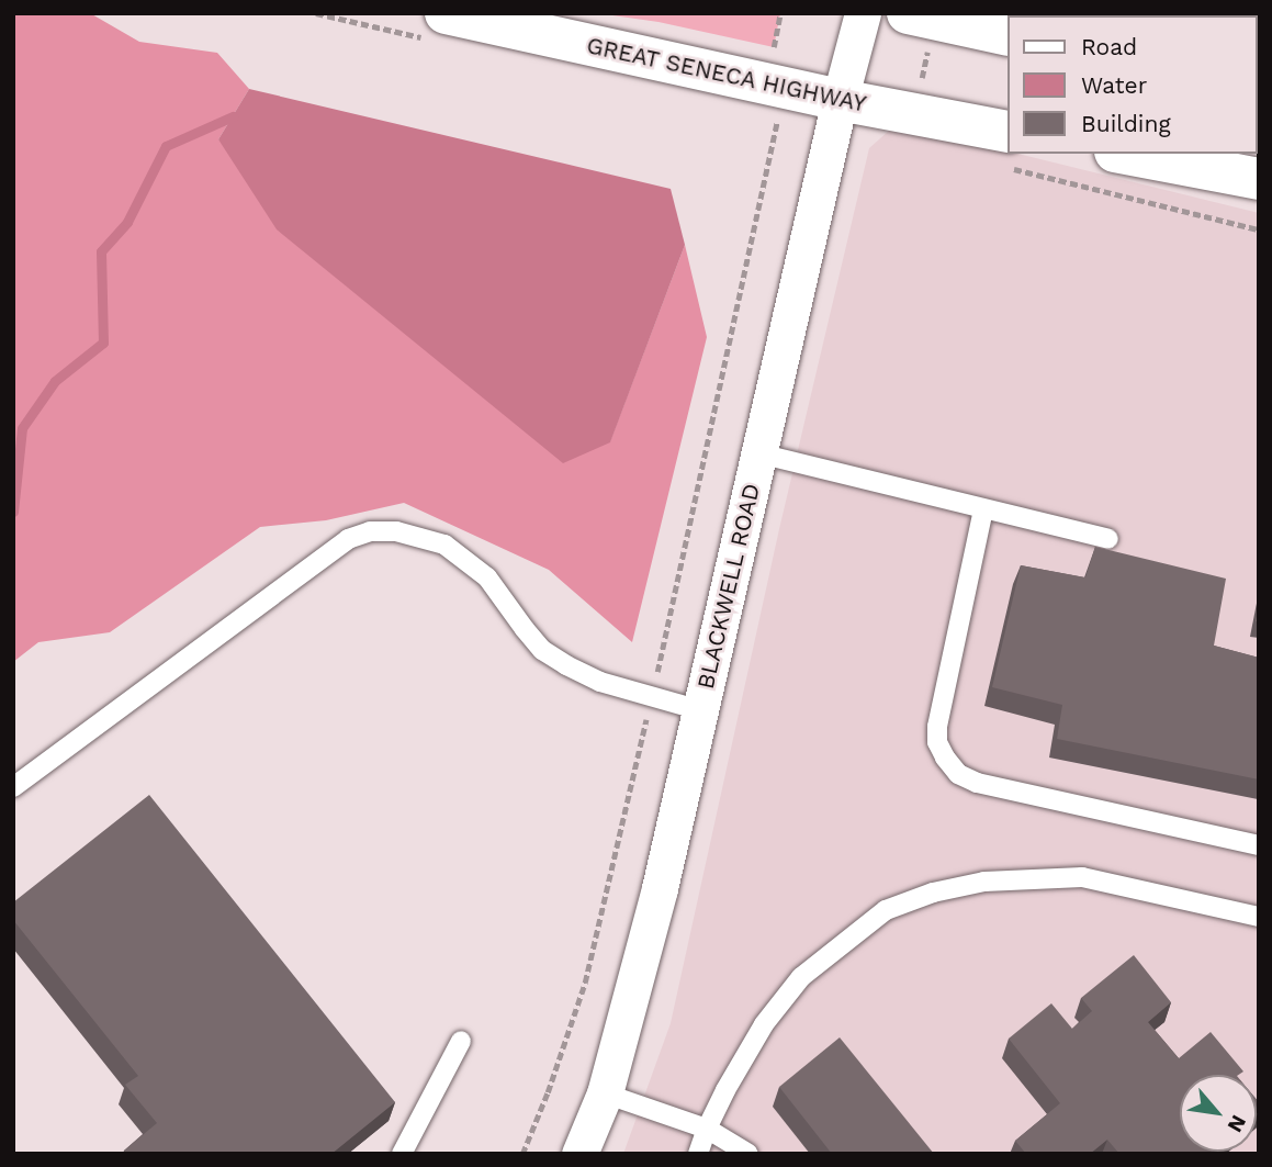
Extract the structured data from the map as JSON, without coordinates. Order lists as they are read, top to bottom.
{
  "streets": {
    "main road": ["GREAT SENECA HIGHWAY"],
    "street": ["BLACKWELL ROAD"]
  },
  "crossings": [
    ["GREAT SENECA HIGHWAY", "BLACKWELL ROAD"]
  ],
  "legend": ["Road", "Water", "Building"],
  "north": "bottom right"
}
